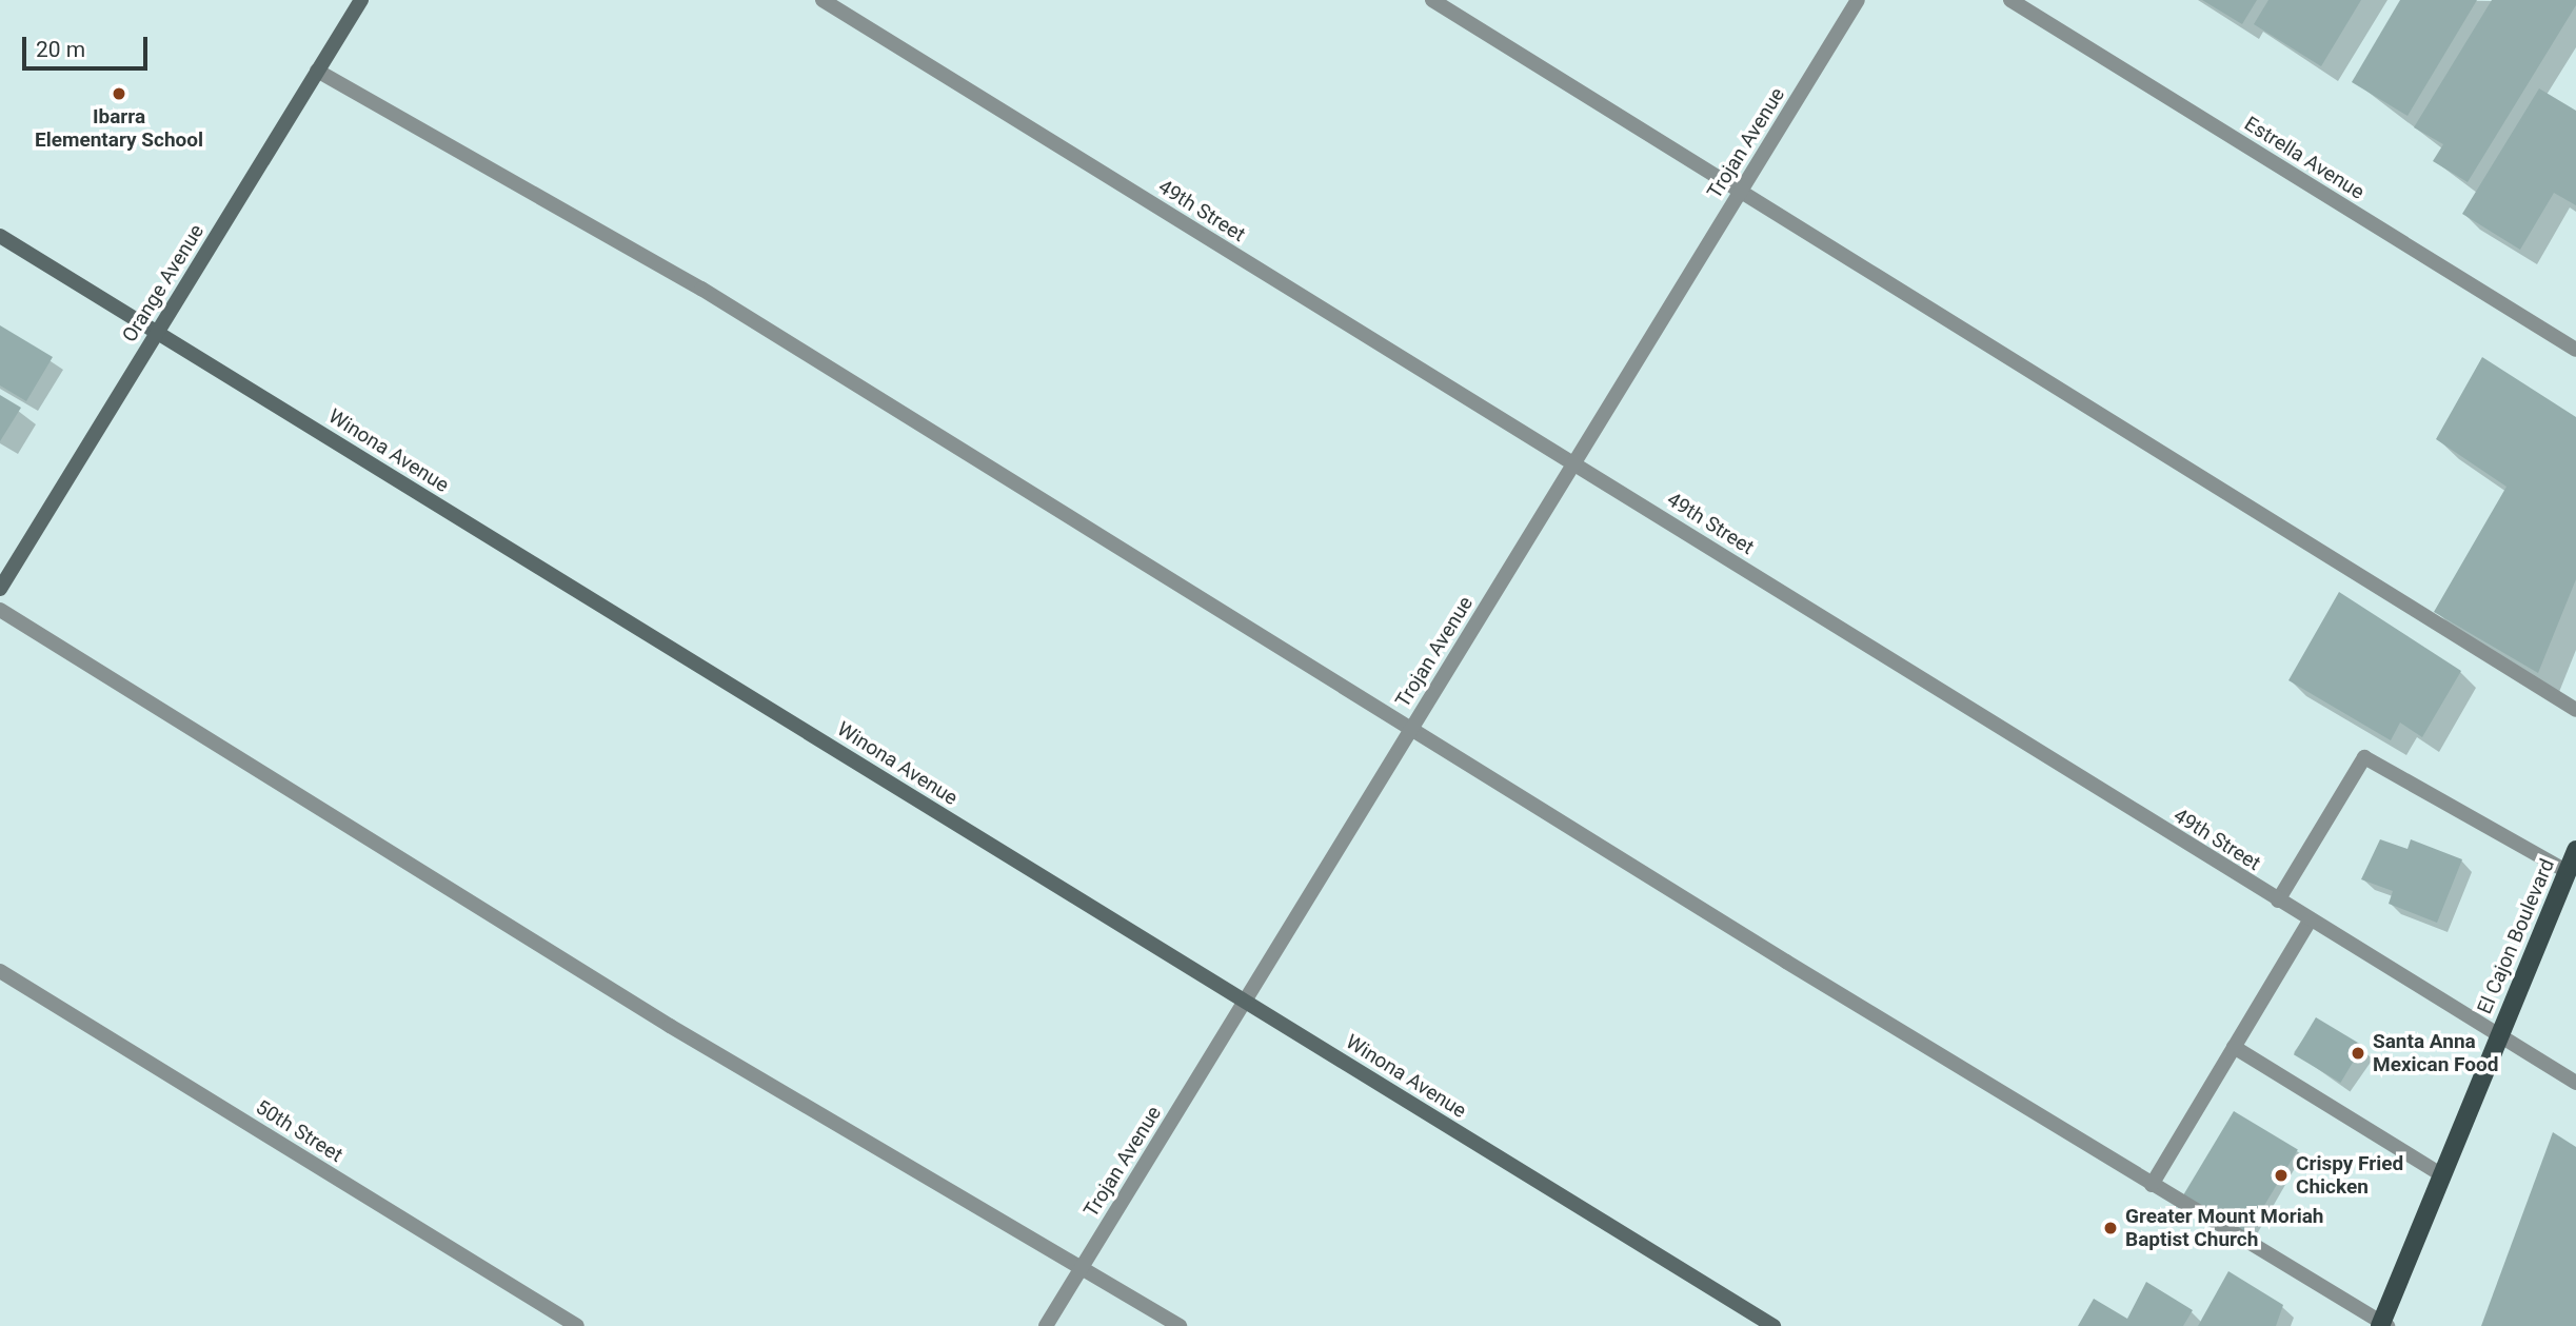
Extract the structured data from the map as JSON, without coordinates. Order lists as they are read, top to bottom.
{
  "streets": {
    "main road": ["El Cajon Boulevard"],
    "street": [
      "Trojan Avenue",
      "Estrella Avenue",
      "49th Street",
      "Orange Avenue",
      "Winona Avenue",
      "50th Street"
    ]
  },
  "crossings": [
    ["Trojan Avenue", "49th Street"],
    ["Trojan Avenue", "Winona Avenue"],
    ["49th Street", "El Cajon Boulevard"],
    ["Orange Avenue", "Winona Avenue"]
  ],
  "places": [
    "Ibarra Elementary School",
    "Santa Anna Mexican Food",
    "Crispy Fried Chicken",
    "Greater Mount Moriah Baptist Church"
  ],
  "scale_bar": "20 m"
}
